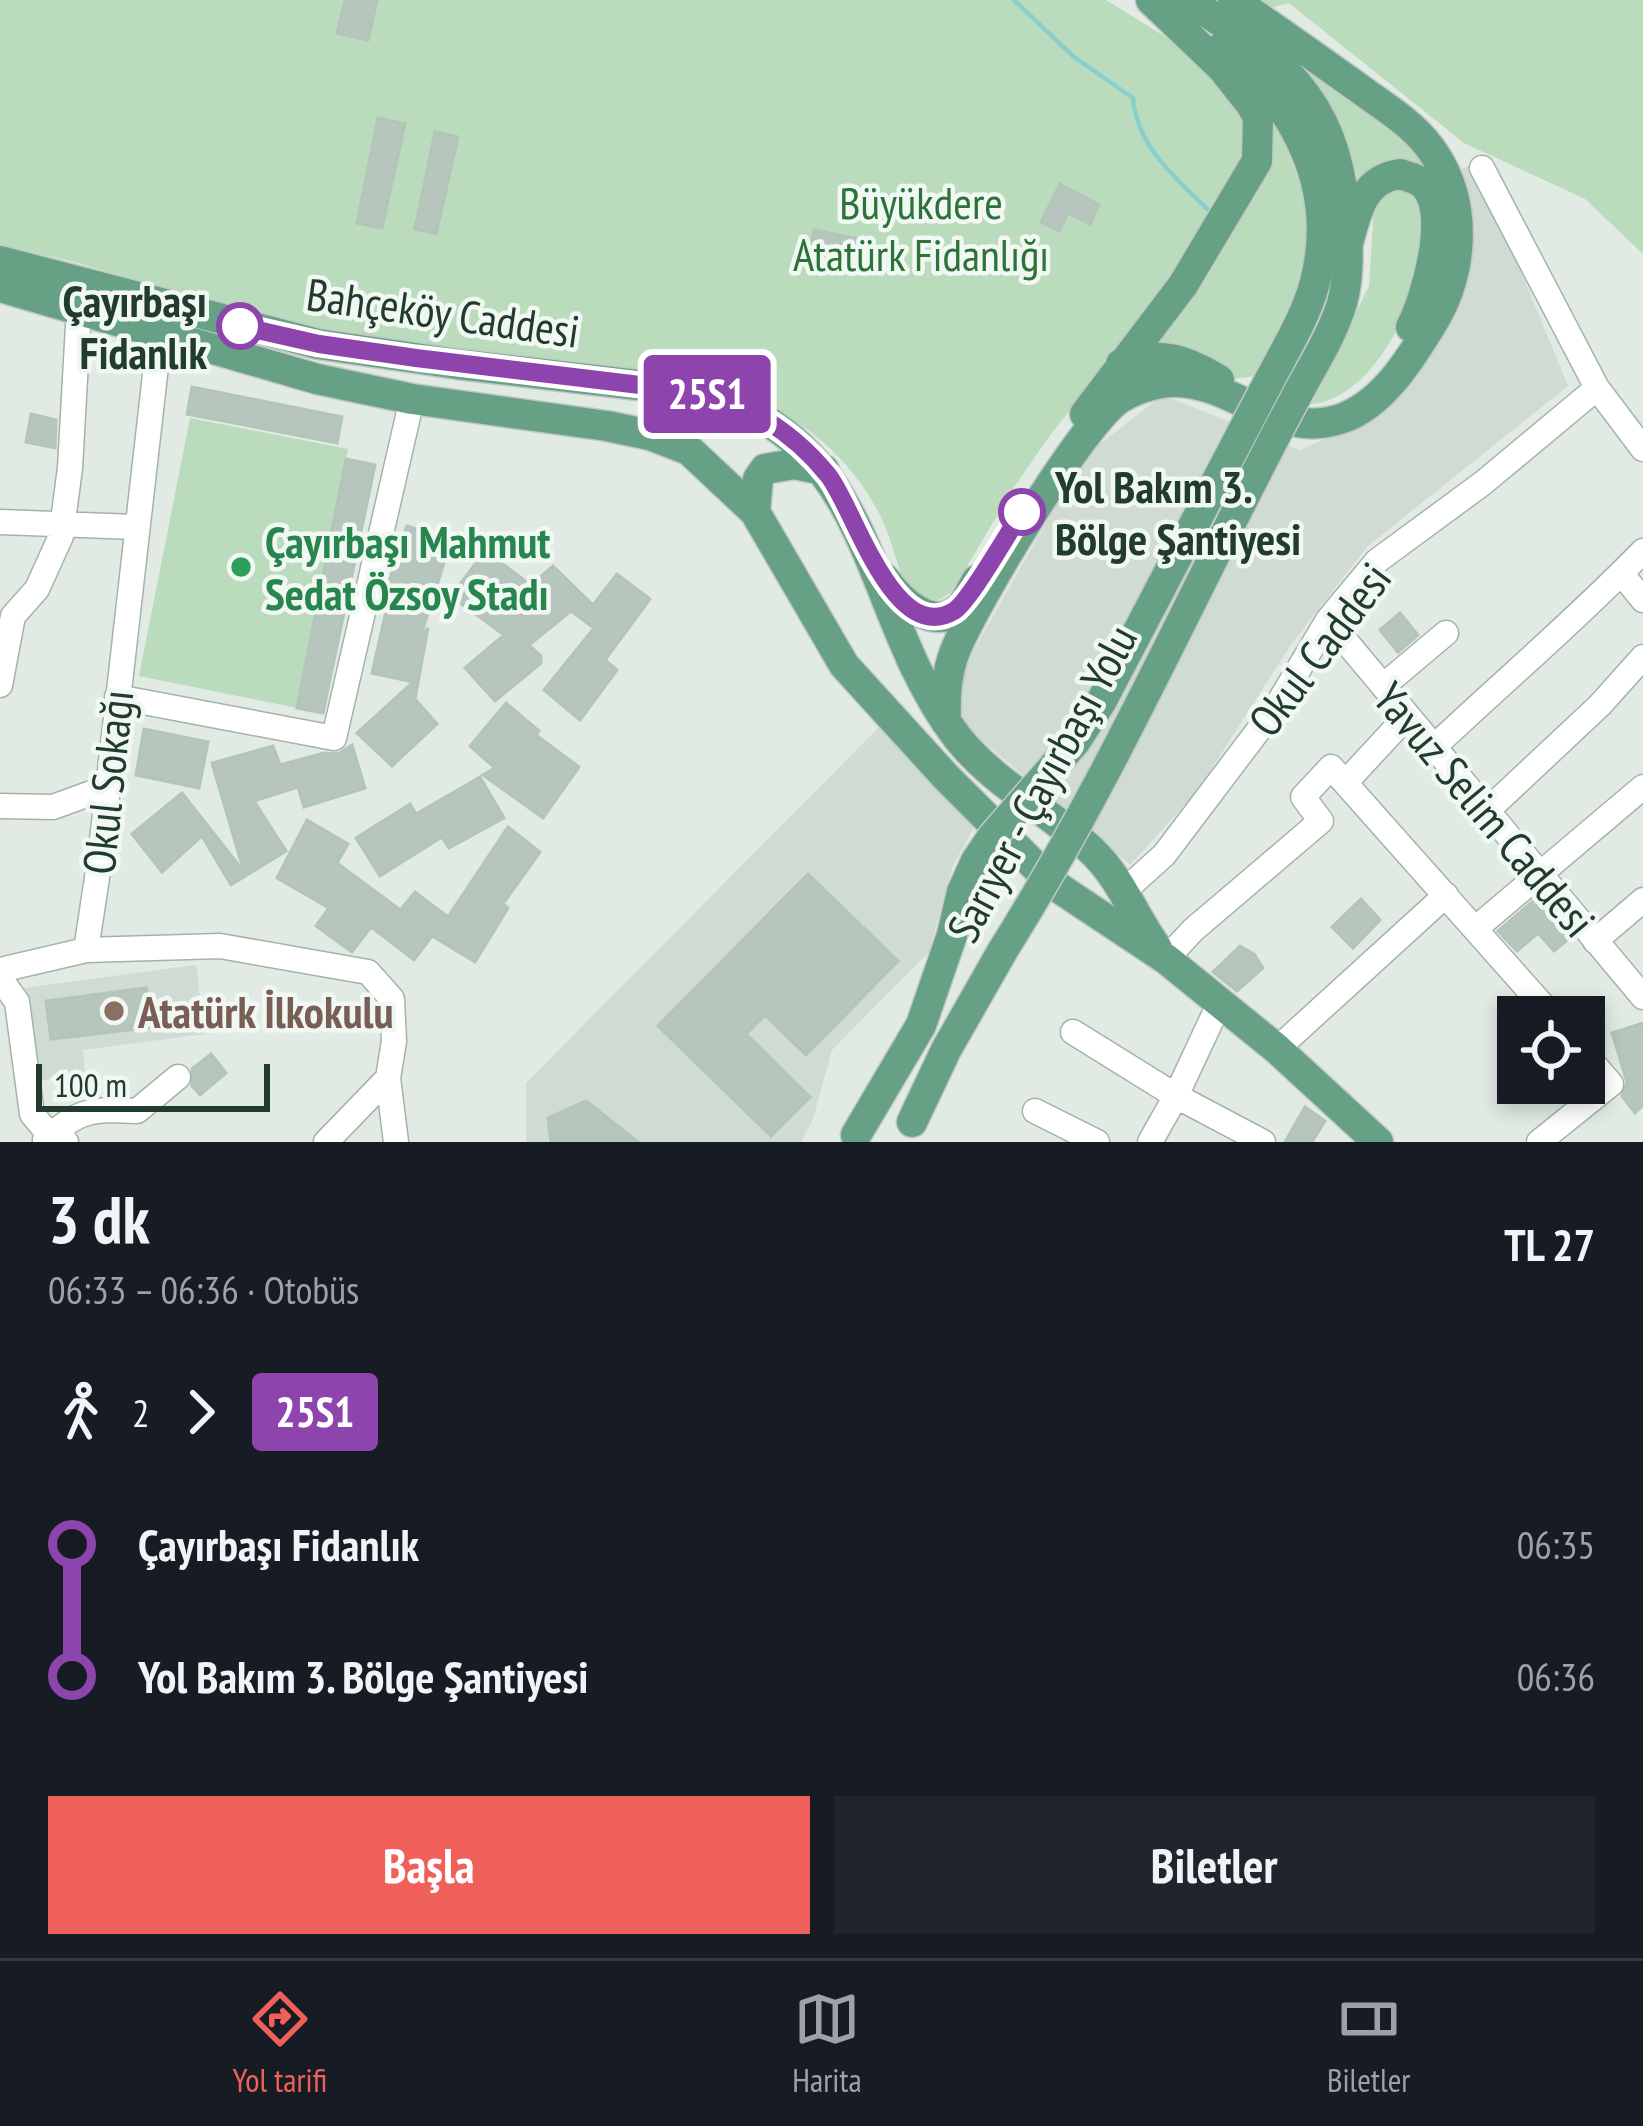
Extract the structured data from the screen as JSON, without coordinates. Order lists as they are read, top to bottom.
{
  "streets": {
    "main road": ["Bahçeköy Caddesi", "Sarıyer - Çayırbaşı Yolu"],
    "street": ["Okul Caddesi", "Okul Sokağı", "Yavuz Selim Caddesi"]
  },
  "crossings": [
    ["Bahçeköy Caddesi", "Okul Caddesi"],
    ["Bahçeköy Caddesi", "Okul Sokağı"],
    ["Okul Caddesi", "Yavuz Selim Caddesi"]
  ],
  "parks": ["Büyükdere Atatürk Fidanlığı"],
  "places": [
    "Çayırbaşı Fidanlık",
    "Yol Bakım 3. Bölge Şantiyesi",
    "Çayırbaşı Mahmut Sedat Özsoy Stadı",
    "Atatürk İlkokulu"
  ],
  "lines": ["bus line 25S1"],
  "scale_bar": "100 m",
  "page": {
    "on_map": "25S1",
    "scale": "100 m",
    "heading": ["3 dk", "06:33 – 06:36 · Otobüs", "TL 27"],
    "legs": ["2", "25S1"],
    "list": [
      {
        "name": "Çayırbaşı Fidanlık",
        "value": "06:35"
      },
      {
        "name": "Yol Bakım 3. Bölge Şantiyesi",
        "value": "06:36"
      }
    ],
    "buttons": ["Başla", "Biletler"],
    "tabs": ["Yol tarifi", "Harita", "Biletler"]
  }
}
